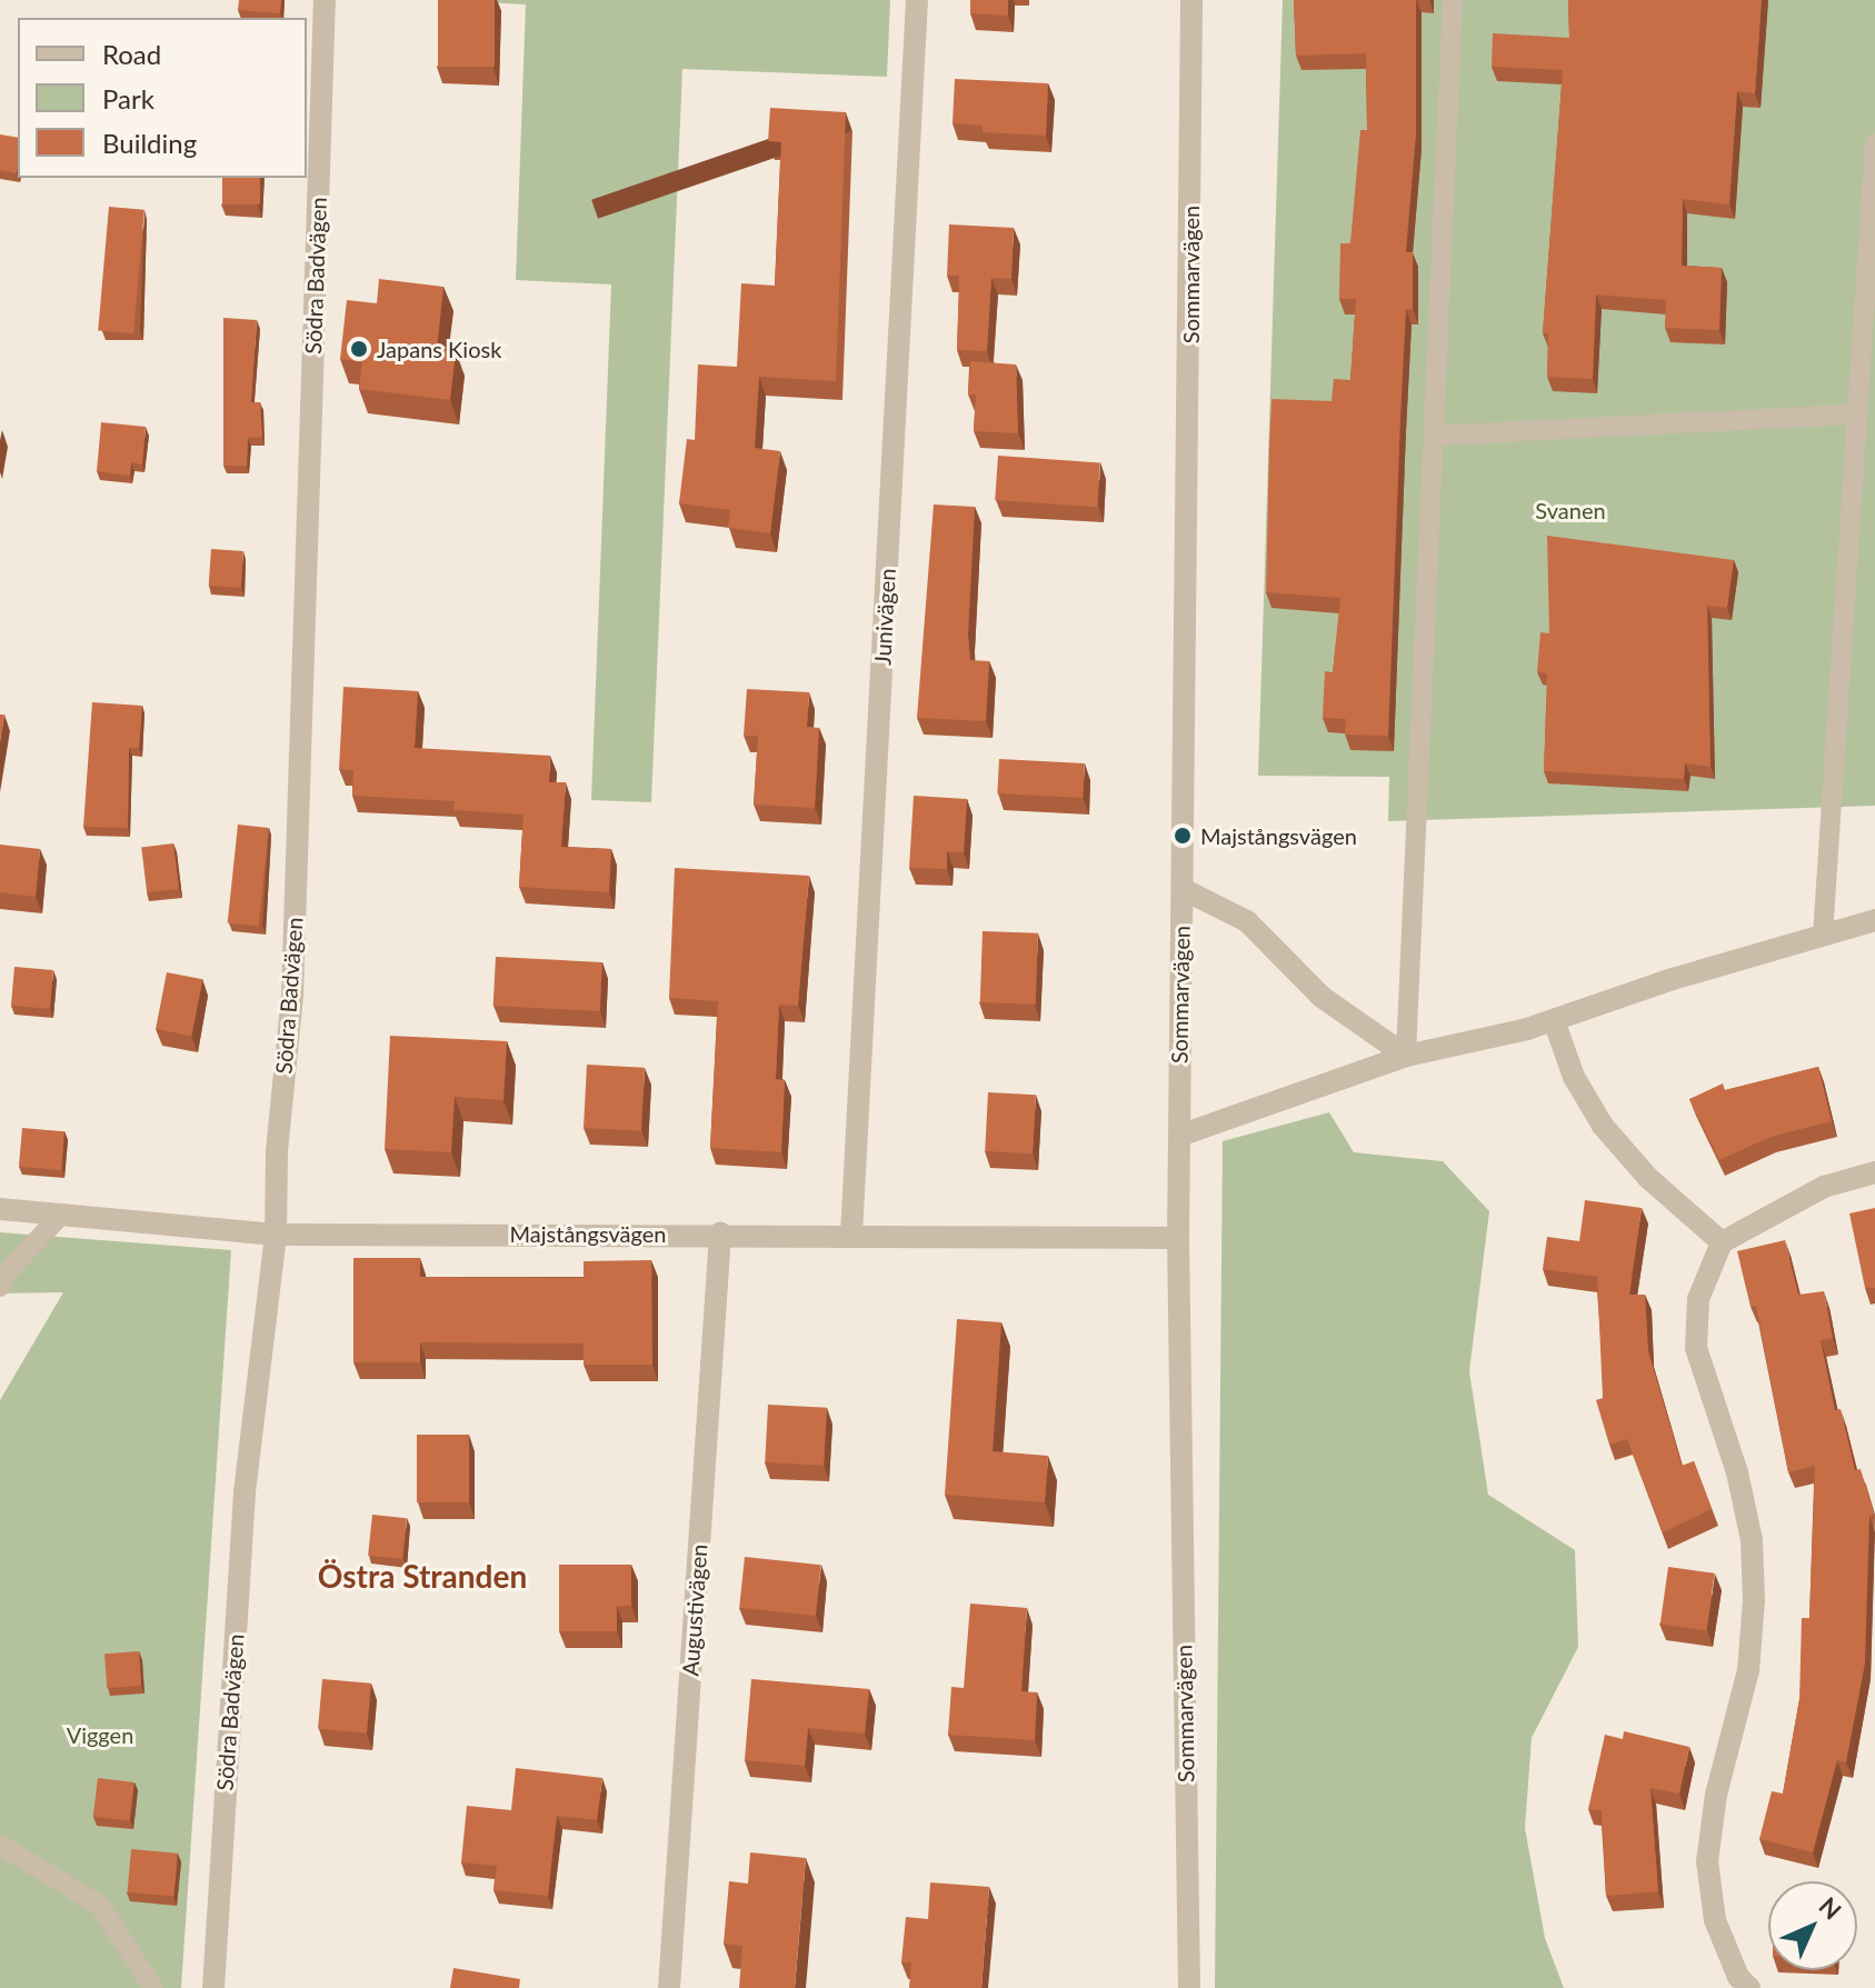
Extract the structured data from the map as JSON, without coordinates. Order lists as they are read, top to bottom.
{
  "streets": {
    "street": [
      "Sommarvägen",
      "Södra Badvägen",
      "Junivägen",
      "Majstångsvägen",
      "Augustivägen"
    ]
  },
  "crossings": [
    ["Sommarvägen", "Majstångsvägen"],
    ["Södra Badvägen", "Majstångsvägen"],
    ["Junivägen", "Majstångsvägen"],
    ["Majstångsvägen", "Augustivägen"]
  ],
  "districts": ["Östra Stranden"],
  "parks": ["Svanen", "Viggen"],
  "places": ["Japans Kiosk", "Majstångsvägen"],
  "legend": ["Road", "Park", "Building"],
  "north": "top right"
}
